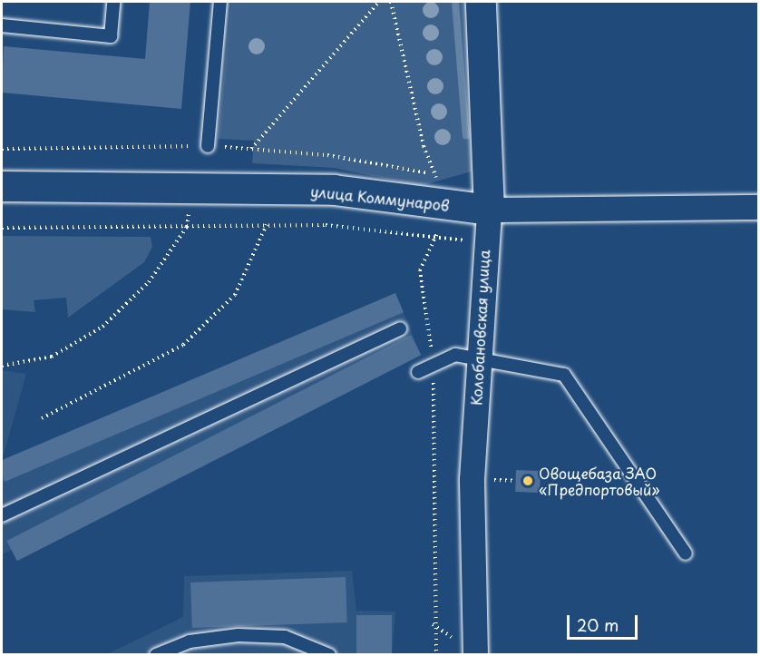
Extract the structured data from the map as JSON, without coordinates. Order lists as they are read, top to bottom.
{
  "streets": {
    "street": ["улица Коммунаров", "Колобановская улица"]
  },
  "crossings": [
    ["улица Коммунаров", "Колобановская улица"]
  ],
  "places": ["Овощебаза ЗАО «Предпортовый»"],
  "scale_bar": "20 m"
}
